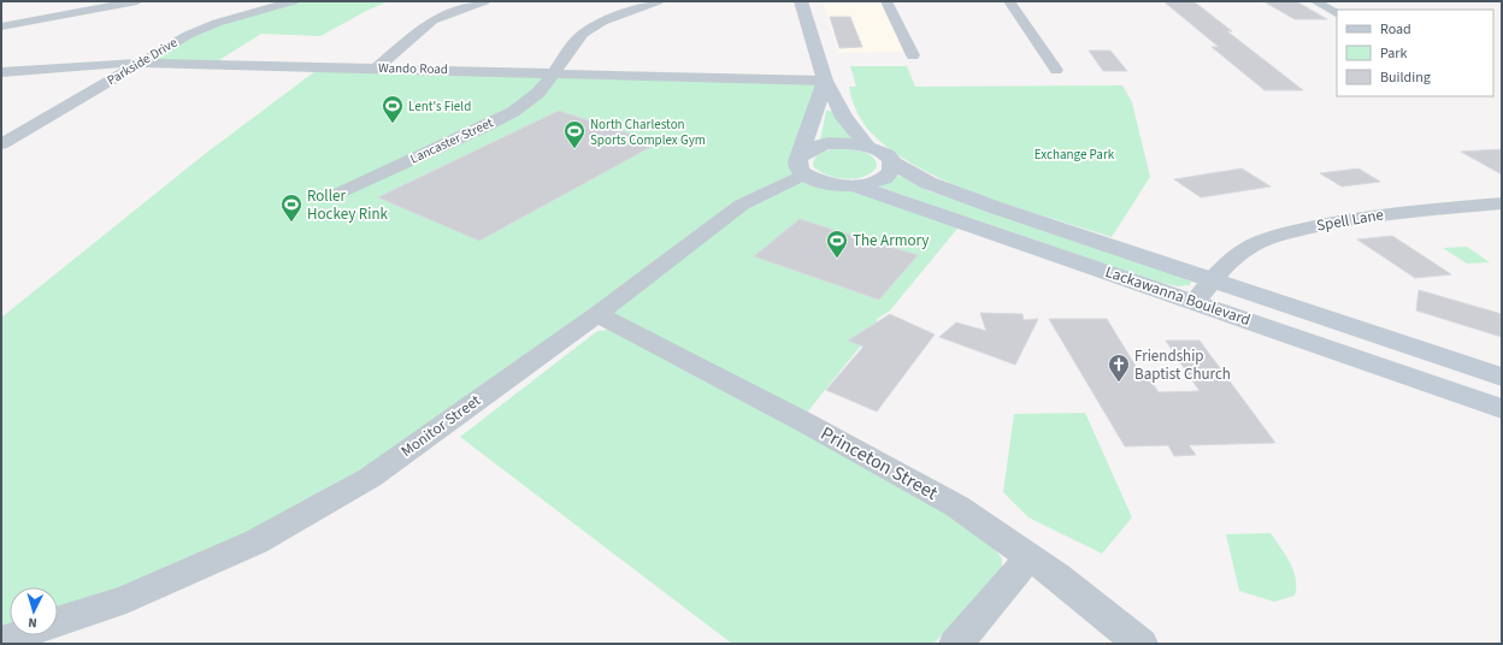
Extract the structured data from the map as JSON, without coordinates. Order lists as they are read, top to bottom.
{
  "streets": {
    "street": [
      "Parkside Drive",
      "Wando Road",
      "Lancaster Street",
      "Spell Lane",
      "Lackawanna Boulevard",
      "Monitor Street",
      "Princeton Street"
    ]
  },
  "crossings": [
    ["Parkside Drive", "Wando Road"],
    ["Wando Road", "Lancaster Street"],
    ["Spell Lane", "Lackawanna Boulevard"],
    ["Monitor Street", "Princeton Street"]
  ],
  "parks": ["Exchange Park"],
  "places": {
    "sports": [
      "Lent's Field",
      "North Charleston Sports Complex Gym",
      "Roller Hockey Rink",
      "The Armory"
    ],
    "church": ["Friendship Baptist Church"]
  },
  "legend": ["Road", "Park", "Building"],
  "north": "bottom"
}
